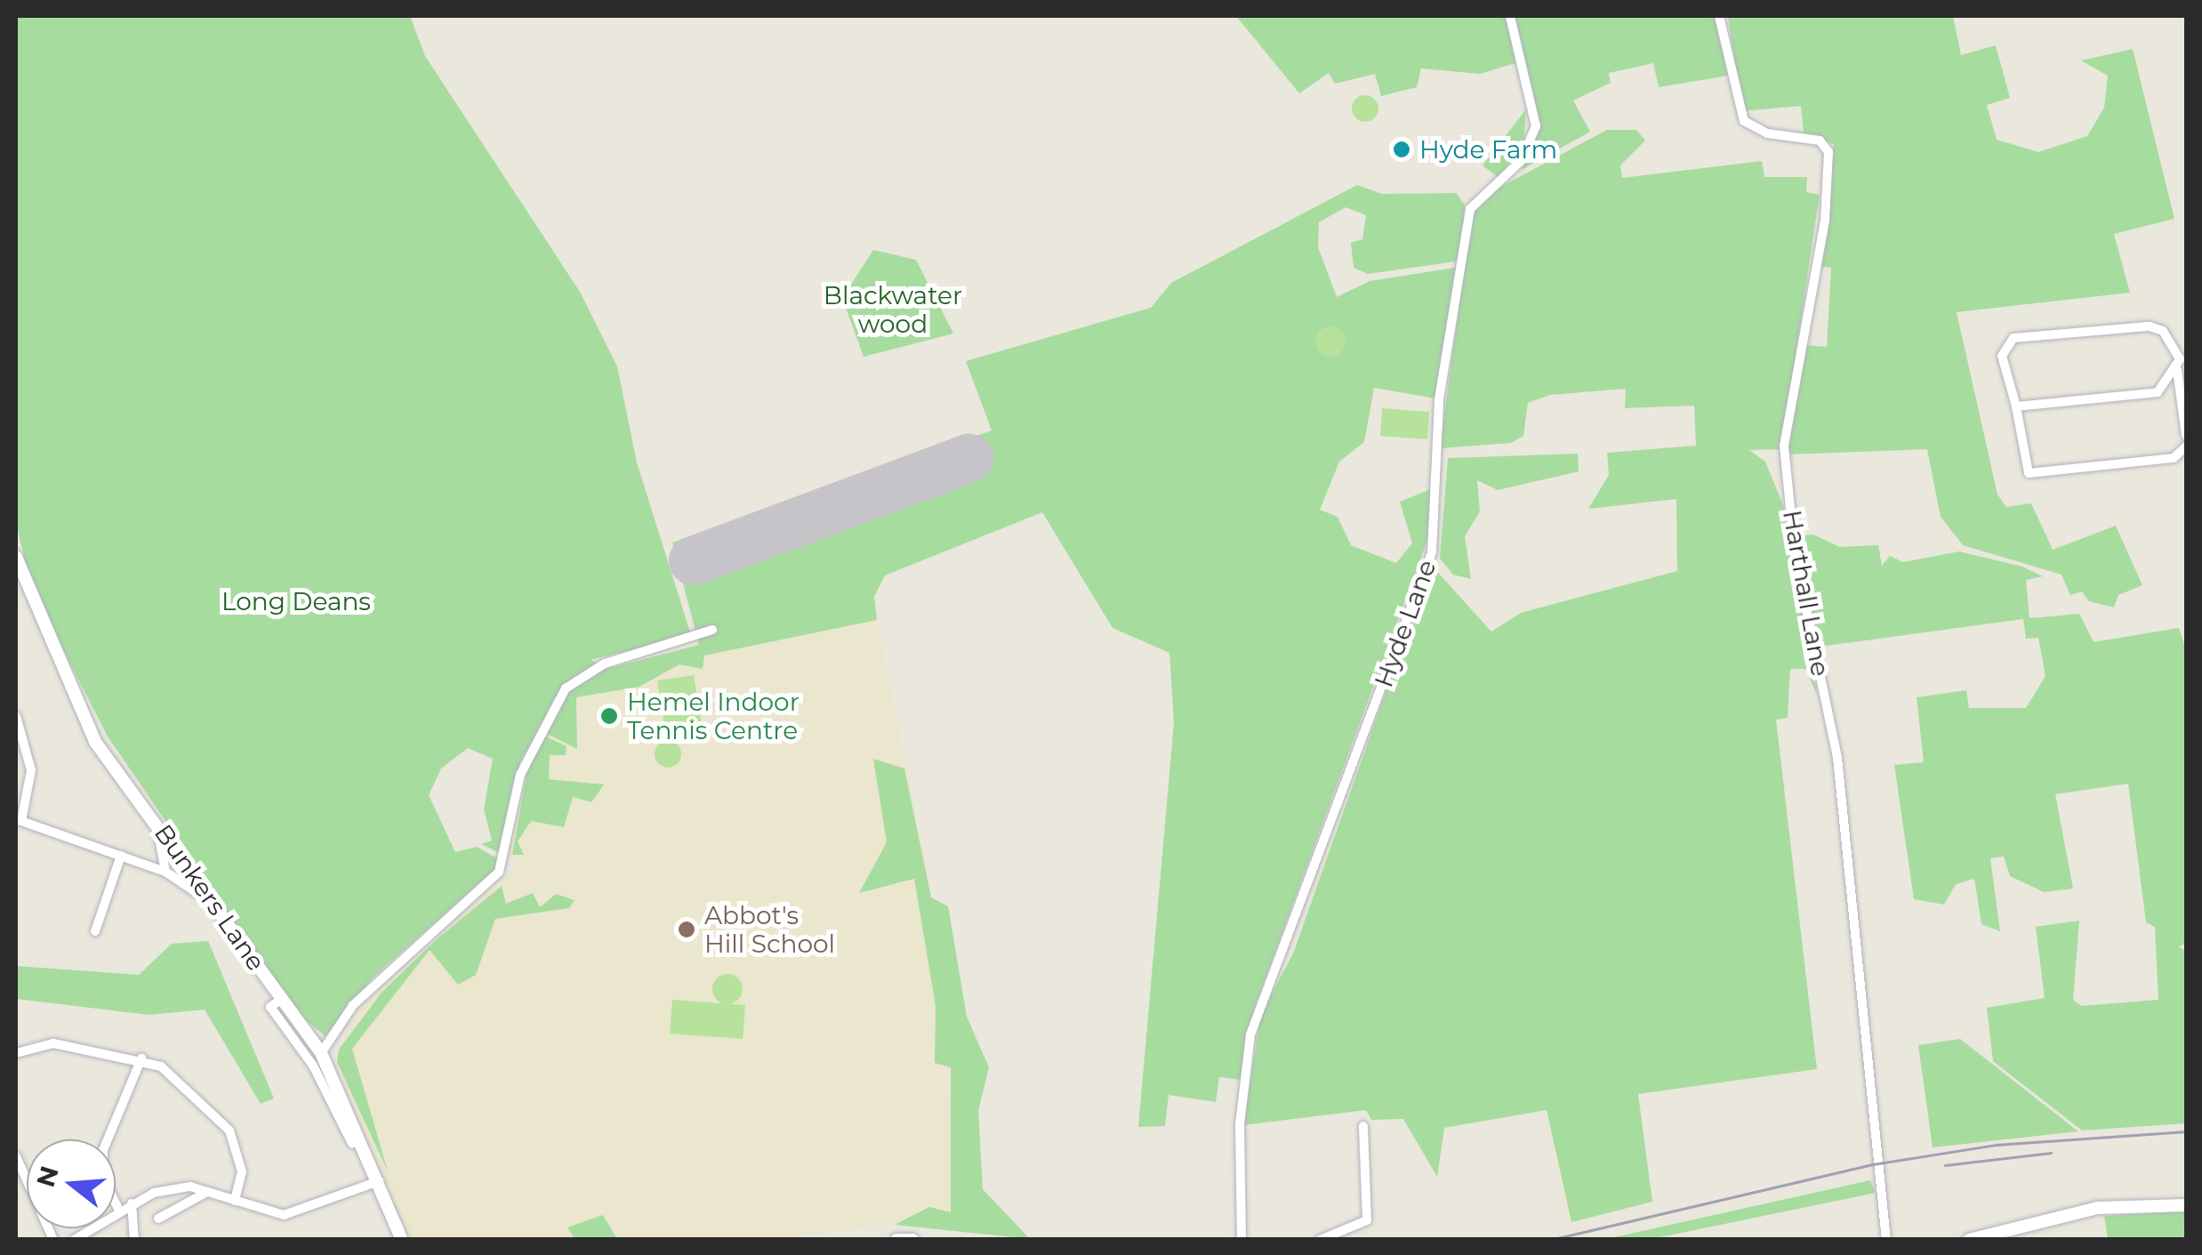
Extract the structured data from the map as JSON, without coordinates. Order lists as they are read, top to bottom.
{
  "streets": {
    "street": ["Harthall Lane", "Hyde Lane", "Bunkers Lane"]
  },
  "parks": ["Blackwater wood", "Long Deans"],
  "places": ["Hyde Farm", "Hemel Indoor Tennis Centre", "Abbot's Hill School"],
  "north": "left"
}
